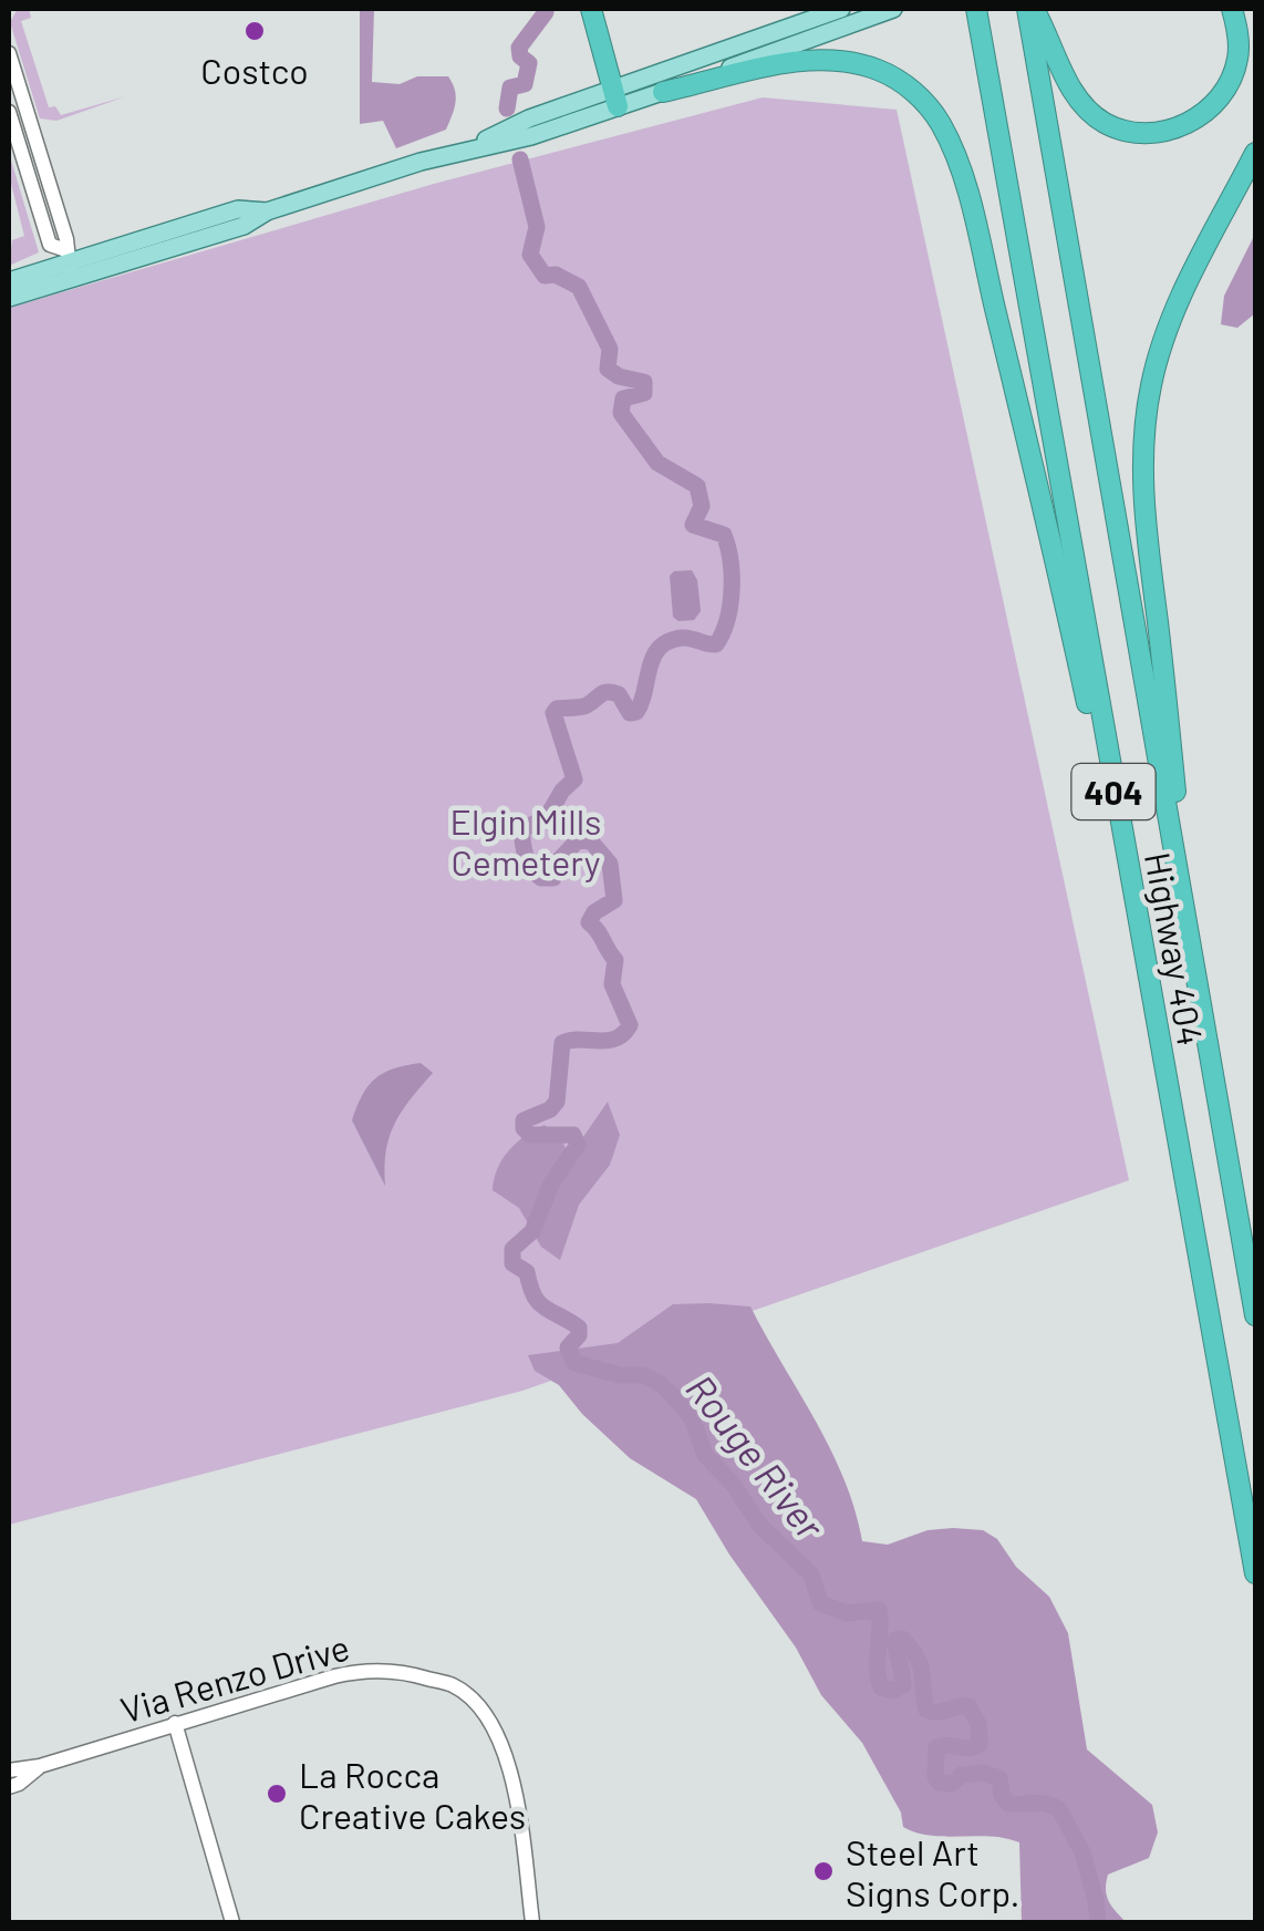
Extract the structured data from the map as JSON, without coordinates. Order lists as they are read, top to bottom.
{
  "streets": {
    "highway": ["404", "Highway 404"],
    "street": ["Via Renzo Drive"]
  },
  "water": ["Rouge River"],
  "parks": ["Elgin Mills Cemetery"],
  "places": ["Costco", "La Rocca Creative Cakes", "Steel Art Signs Corp."]
}
